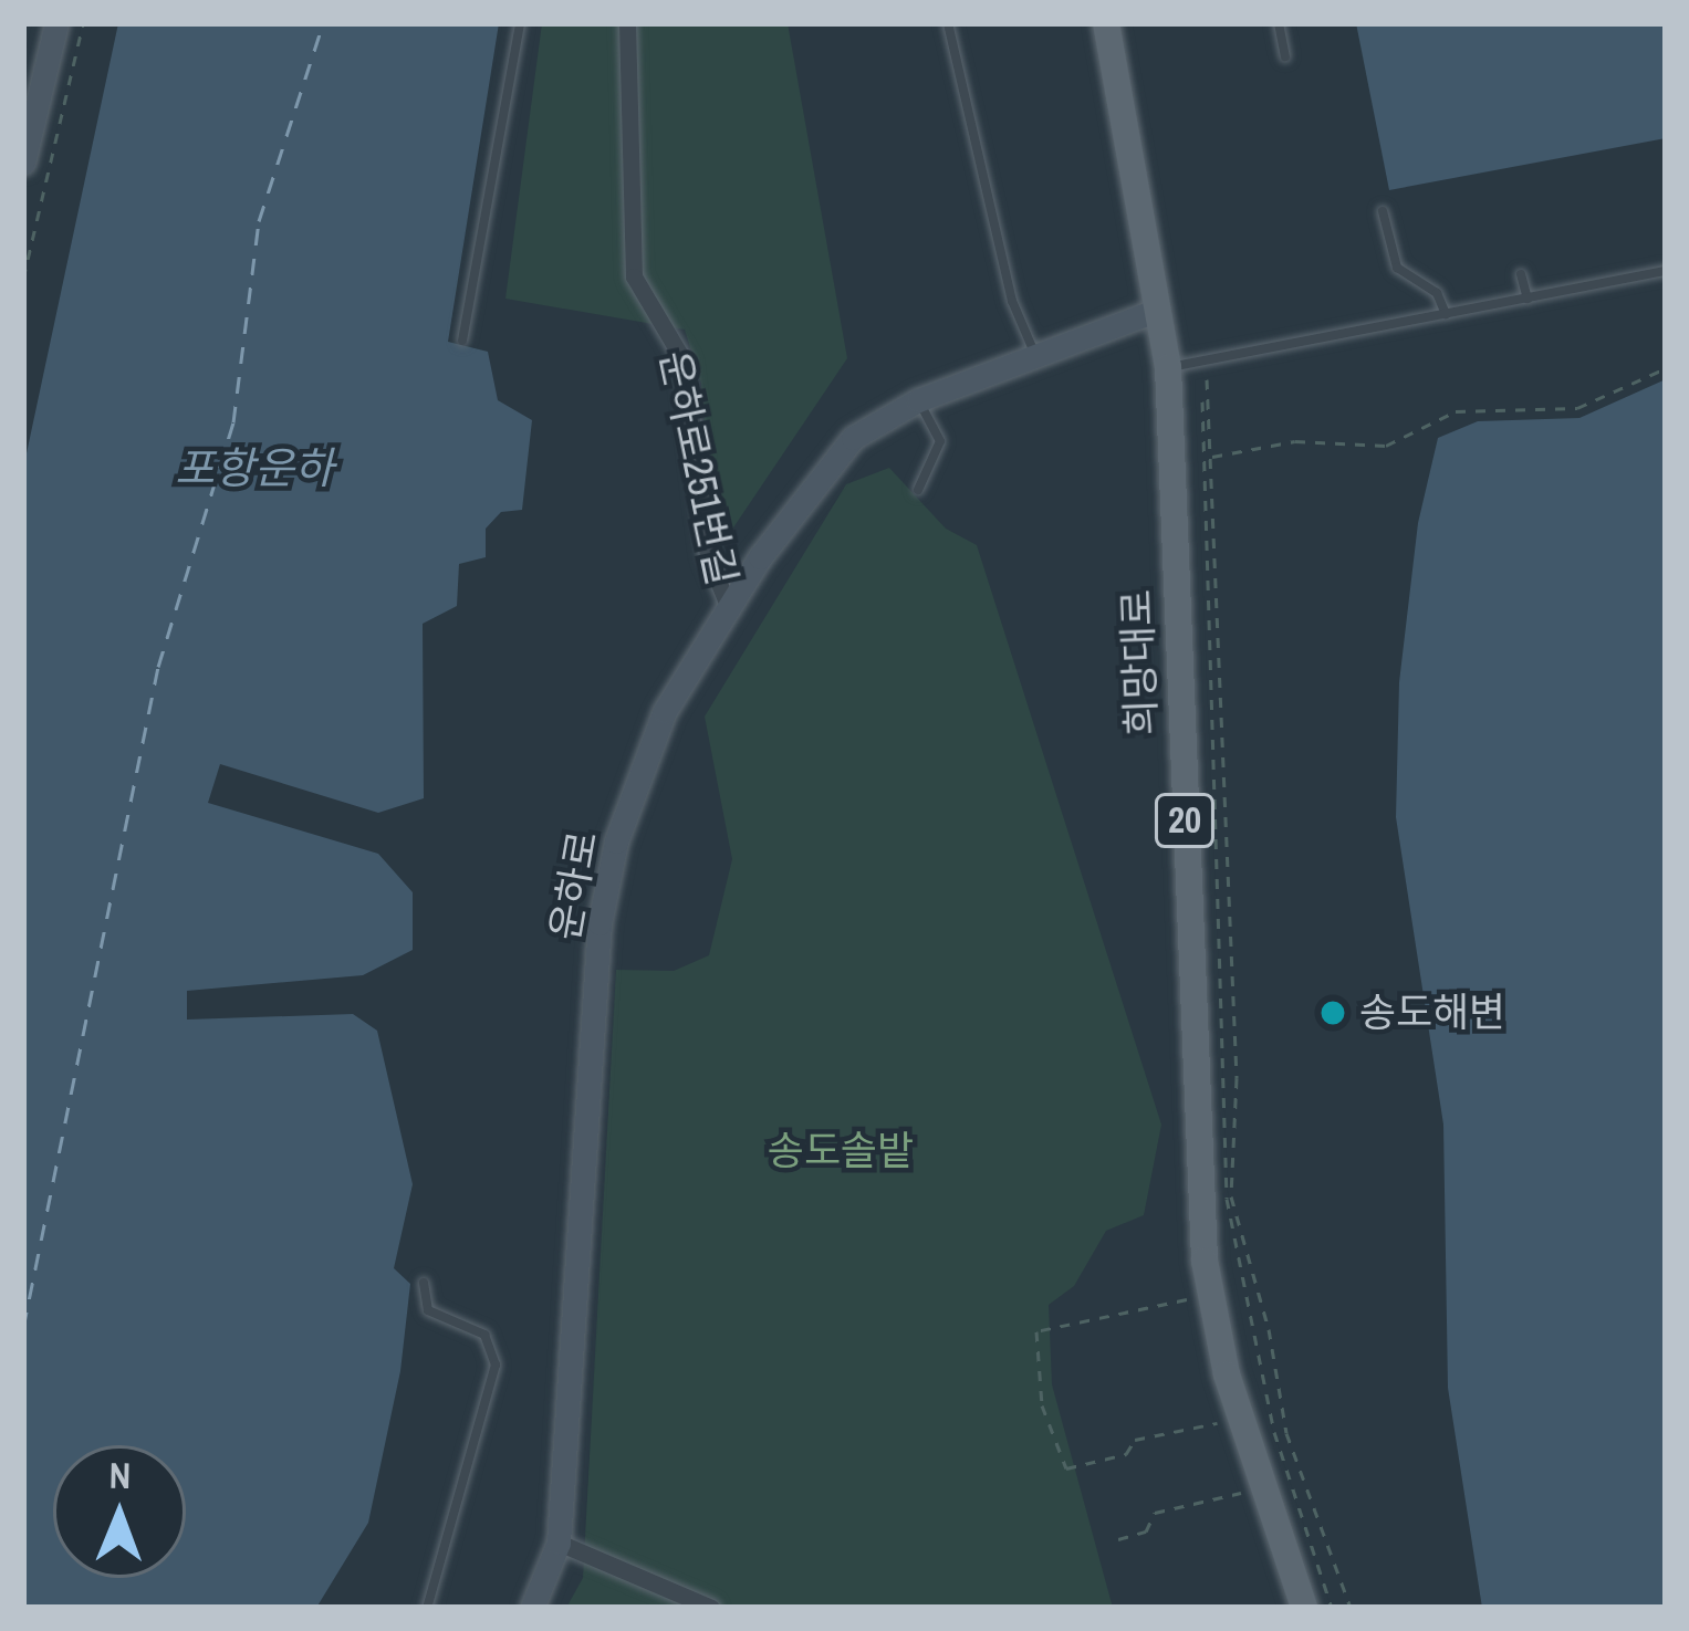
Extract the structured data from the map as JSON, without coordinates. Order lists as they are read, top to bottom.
{
  "streets": {
    "main road": ["희망대로", "20"],
    "street": ["운하로251번길", "운하로"]
  },
  "crossings": [
    ["운하로251번길", "운하로"],
    ["희망대로", "운하로"]
  ],
  "water": ["포항운하"],
  "parks": ["송도솔밭"],
  "places": ["송도해변"],
  "north": "top"
}
